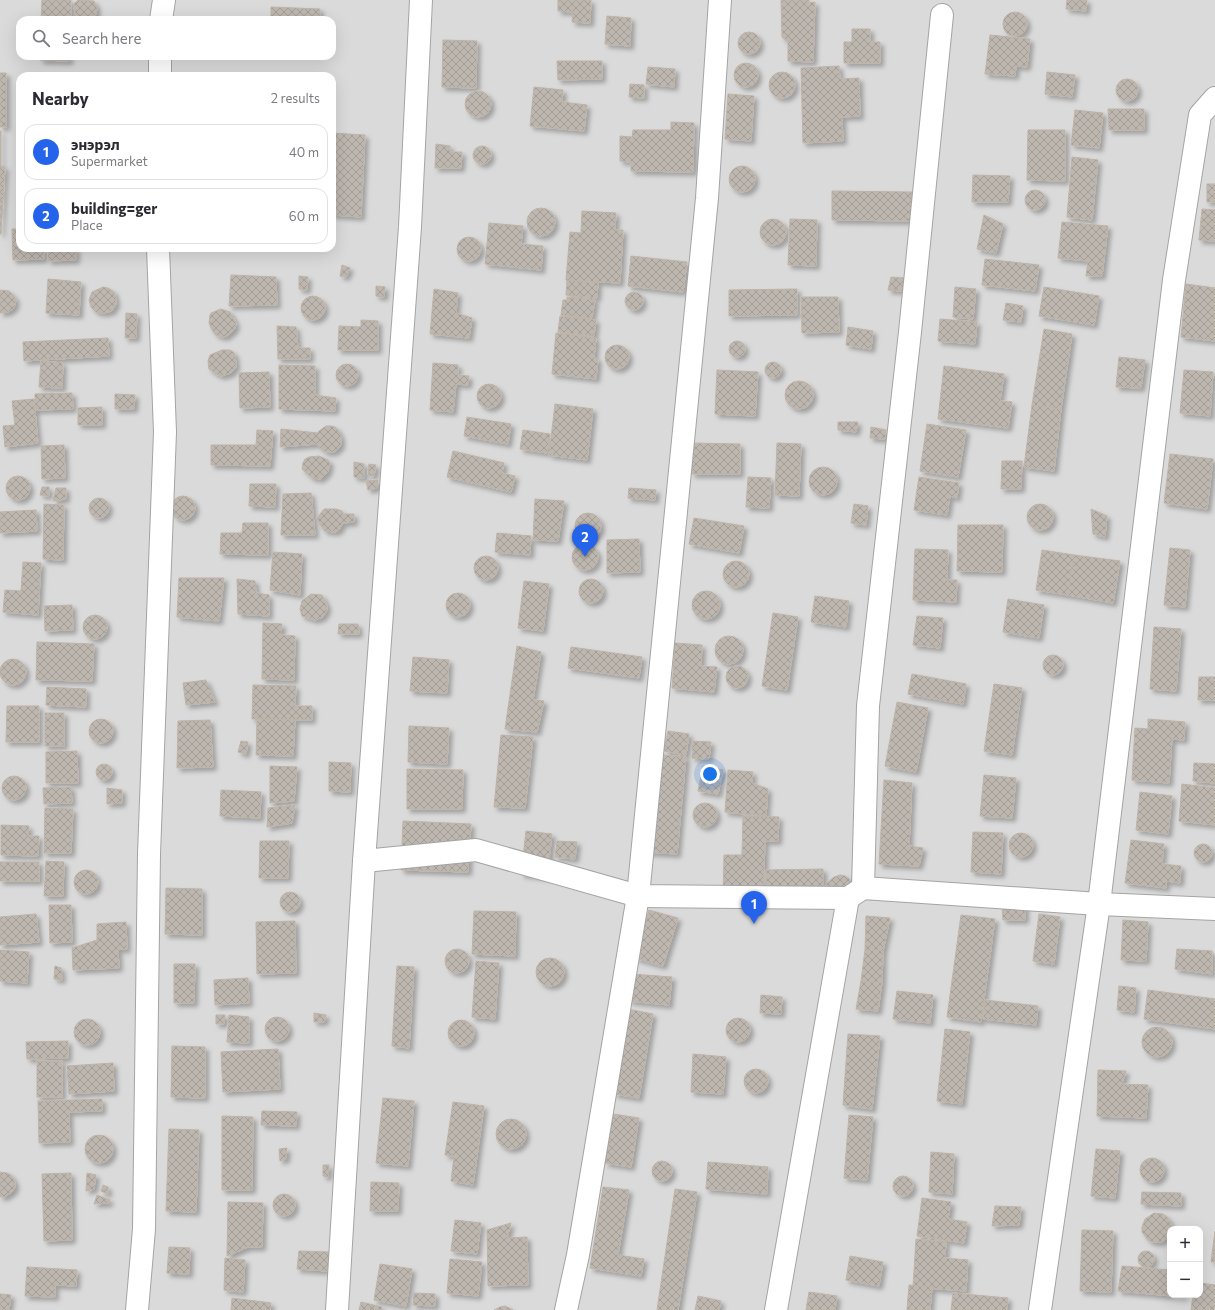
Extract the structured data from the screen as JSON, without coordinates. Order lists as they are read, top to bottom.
{
  "page": {
    "search": "Search here",
    "heading": ["Nearby", "2 results"],
    "list": [
      {
        "mark": "1",
        "name": "энэрэл",
        "note": "Supermarket",
        "value": "40 m"
      },
      {
        "mark": "2",
        "name": "building=ger",
        "note": "Place",
        "value": "60 m"
      }
    ],
    "pins": ["2", "1"],
    "map_buttons": ["+", "−"]
  }
}
